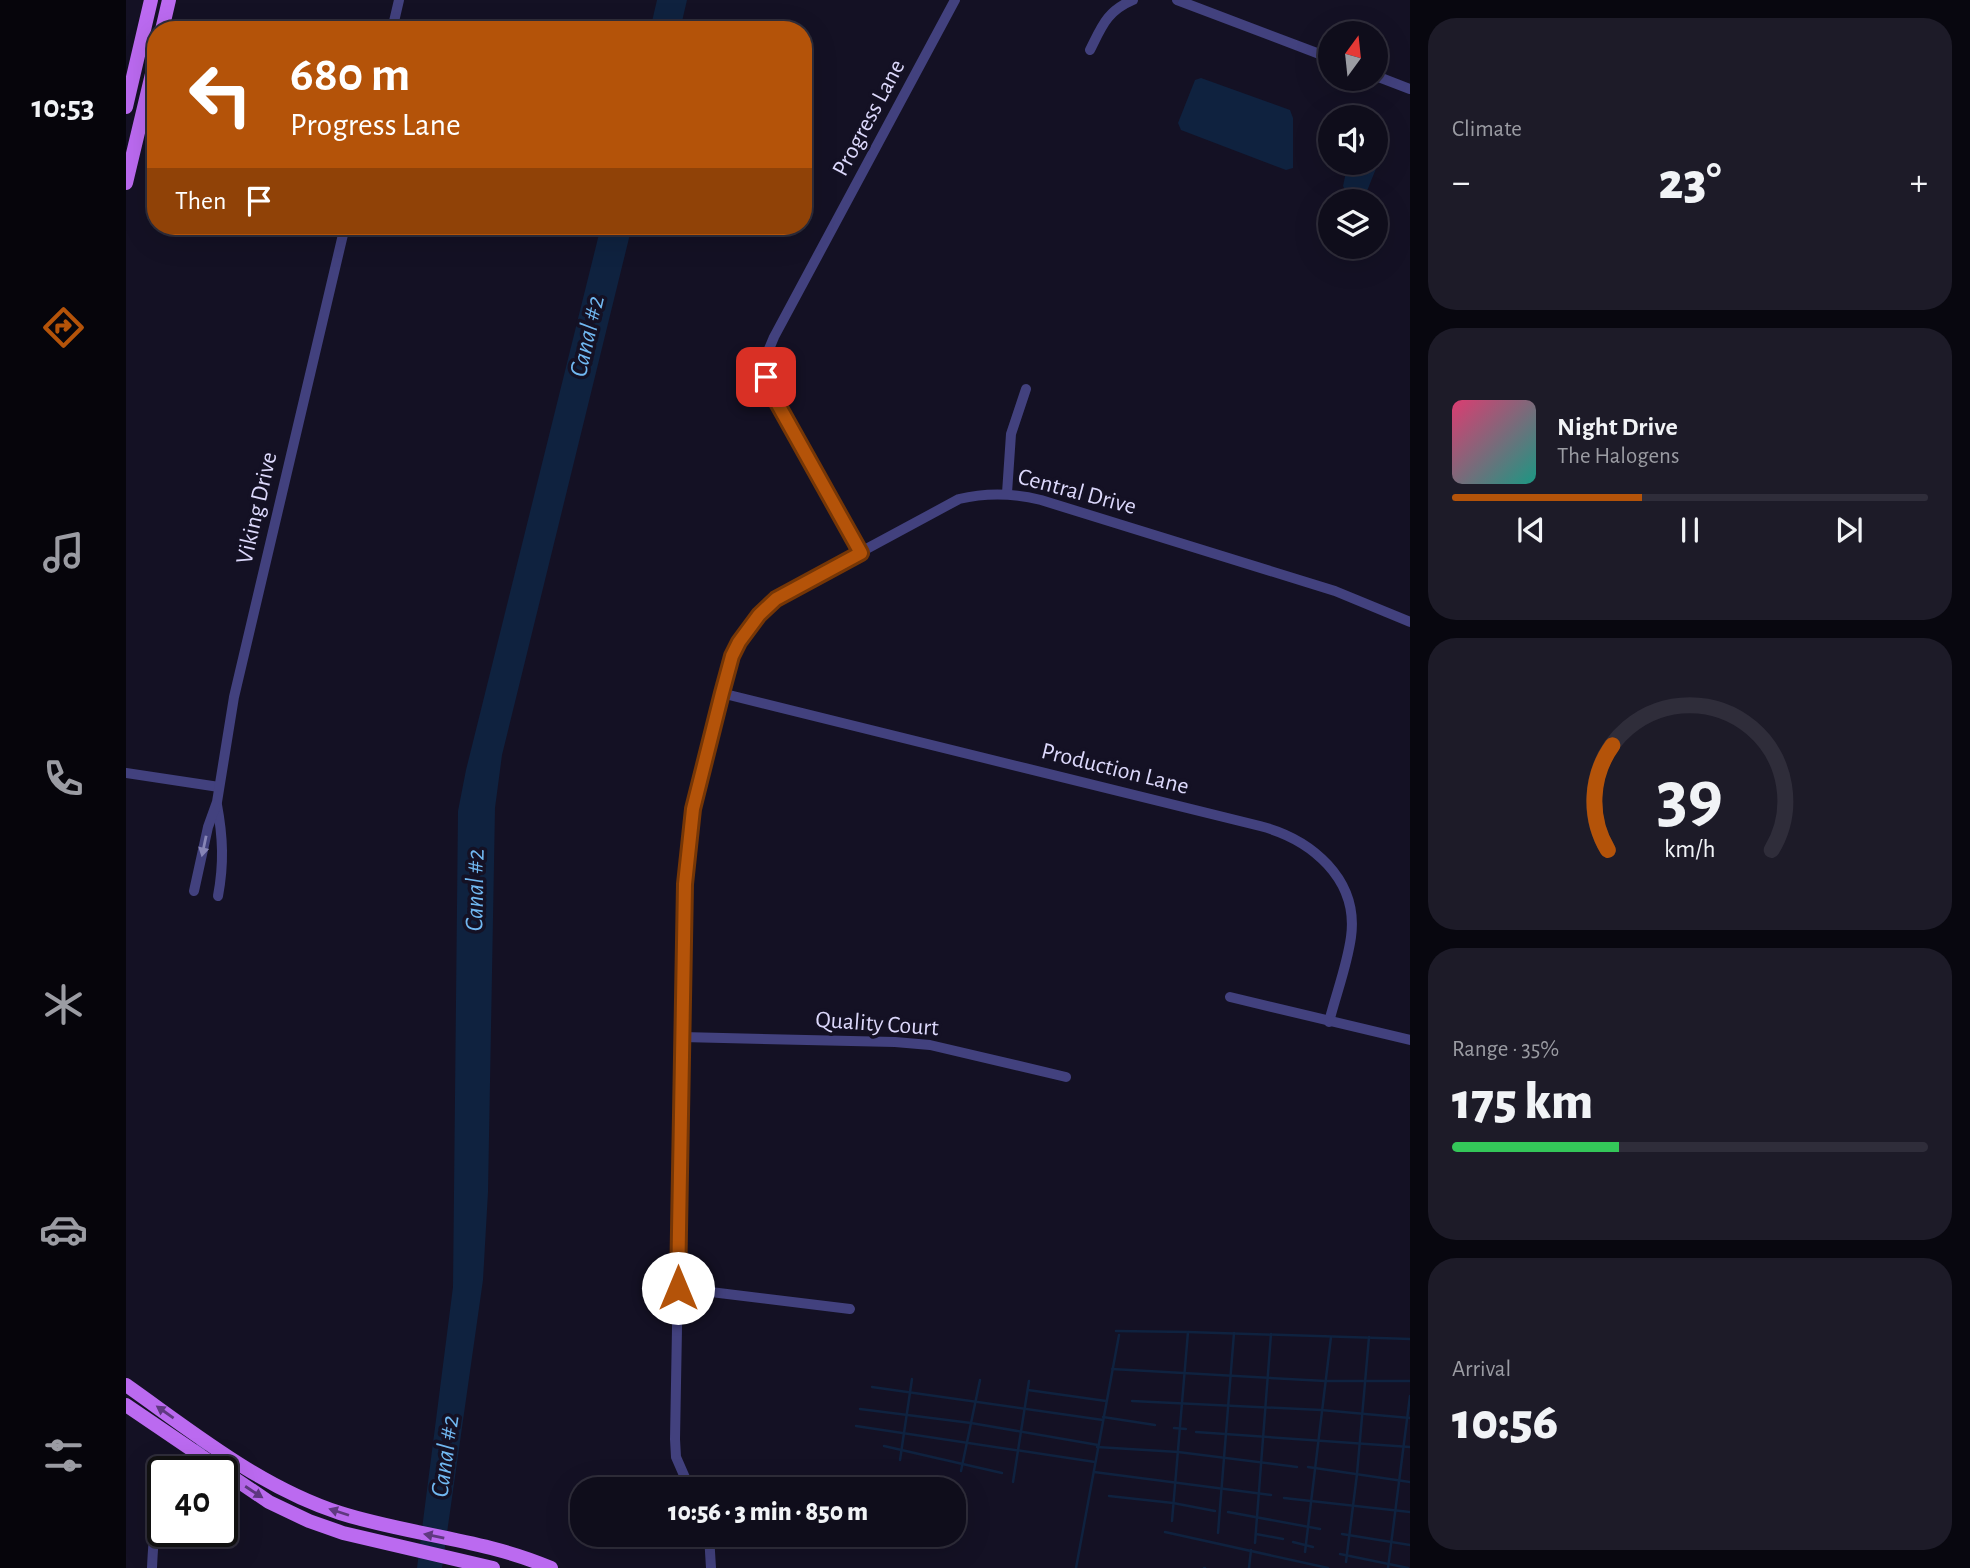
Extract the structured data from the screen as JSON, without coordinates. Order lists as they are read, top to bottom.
{
  "streets": {
    "street": [
      "Progress Lane",
      "Central Drive",
      "Viking Drive",
      "Production Lane",
      "Quality Court"
    ]
  },
  "crossings": [
    ["Progress Lane", "Central Drive"],
    ["Central Drive", "Production Lane"],
    ["Central Drive", "Quality Court"]
  ],
  "water": ["Canal #2"],
  "north": "top",
  "page": {
    "tabs": "10:53",
    "tile": [
      "Climate",
      ["Range · 35%", "175 km"],
      ["Arrival", "10:56"]
    ],
    "turn": ["680 m", "Progress Lane"],
    "heat": ["−", "23°", "+"],
    "then": "Then",
    "song": ["Night Drive", "The Halogens"],
    "limit": "40",
    "trip": "10:56 · 3 min · 850 m",
    "gauge": ["39", "km/h"]
  }
}
